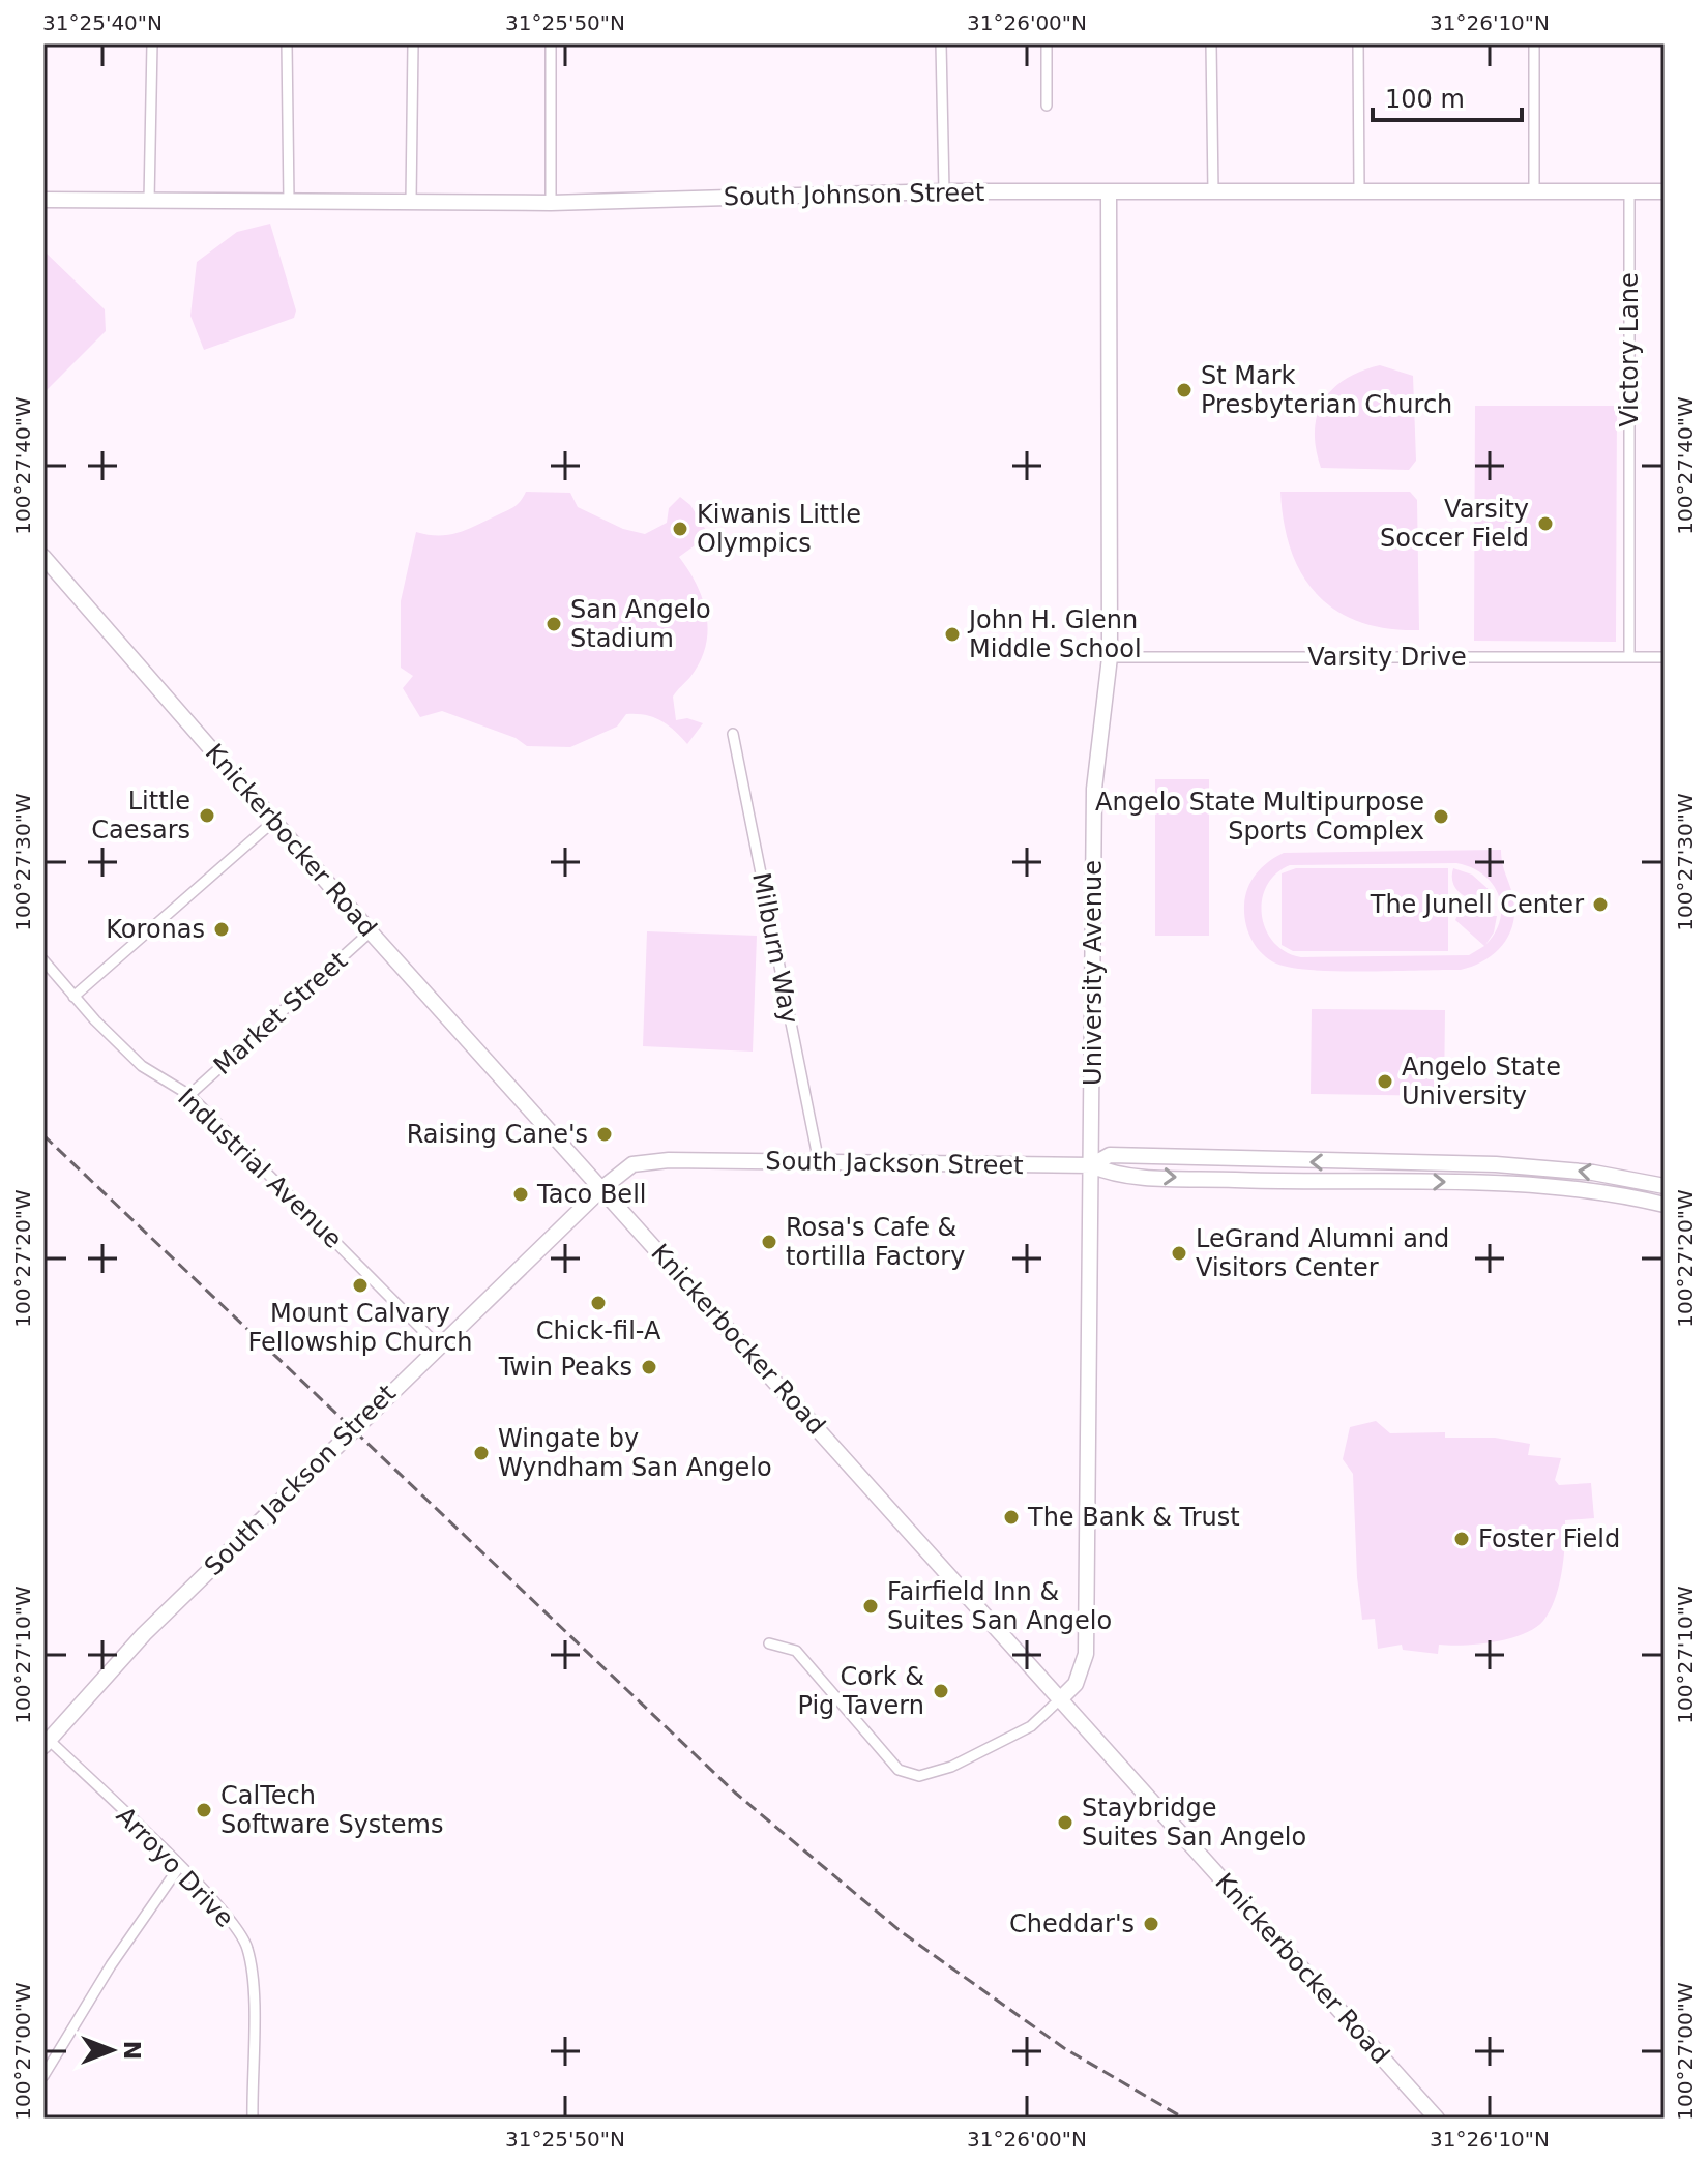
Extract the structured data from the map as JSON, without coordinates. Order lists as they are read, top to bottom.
{
  "streets": {
    "main road": [
      "South Johnson Street",
      "Knickerbocker Road",
      "University Avenue",
      "South Jackson Street"
    ],
    "street": [
      "Victory Lane",
      "Varsity Drive",
      "Milburn Way",
      "Market Street",
      "Industrial Avenue",
      "Arroyo Drive"
    ]
  },
  "crossings": [
    ["South Johnson Street", "Victory Lane"],
    ["South Johnson Street", "University Avenue"],
    ["Victory Lane", "Varsity Drive"],
    ["Varsity Drive", "University Avenue"],
    ["Knickerbocker Road", "University Avenue"],
    ["Knickerbocker Road", "Market Street"],
    ["Knickerbocker Road", "South Jackson Street"],
    ["Milburn Way", "South Jackson Street"],
    ["University Avenue", "South Jackson Street"],
    ["Market Street", "Industrial Avenue"],
    ["South Jackson Street", "Industrial Avenue"],
    ["South Jackson Street", "Arroyo Drive"]
  ],
  "places": [
    "St Mark Presbyterian Church",
    "Varsity Soccer Field",
    "Kiwanis Little Olympics",
    "San Angelo Stadium",
    "John H. Glenn Middle School",
    "Little Caesars",
    "Angelo State Multipurpose Sports Complex",
    "The Junell Center",
    "Koronas",
    "Angelo State University",
    "Raising Cane's",
    "Taco Bell",
    "Rosa's Cafe & tortilla Factory",
    "LeGrand Alumni and Visitors Center",
    "Mount Calvary Fellowship Church",
    "Chick-fil-A",
    "Twin Peaks",
    "Wingate by Wyndham San Angelo",
    "The Bank & Trust",
    "Foster Field",
    "Fairfield Inn & Suites San Angelo",
    "Cork & Pig Tavern",
    "CalTech Software Systems",
    "Staybridge Suites San Angelo",
    "Cheddar's"
  ],
  "scale_bar": "100 m",
  "north": "right",
  "coordinates": [
    "31°25'40\"N",
    "31°25'50\"N",
    "31°26'00\"N",
    "31°26'10\"N",
    "100°27'40\"W",
    "100°27'30\"W",
    "100°27'20\"W",
    "100°27'10\"W",
    "100°27'00\"W"
  ]
}
